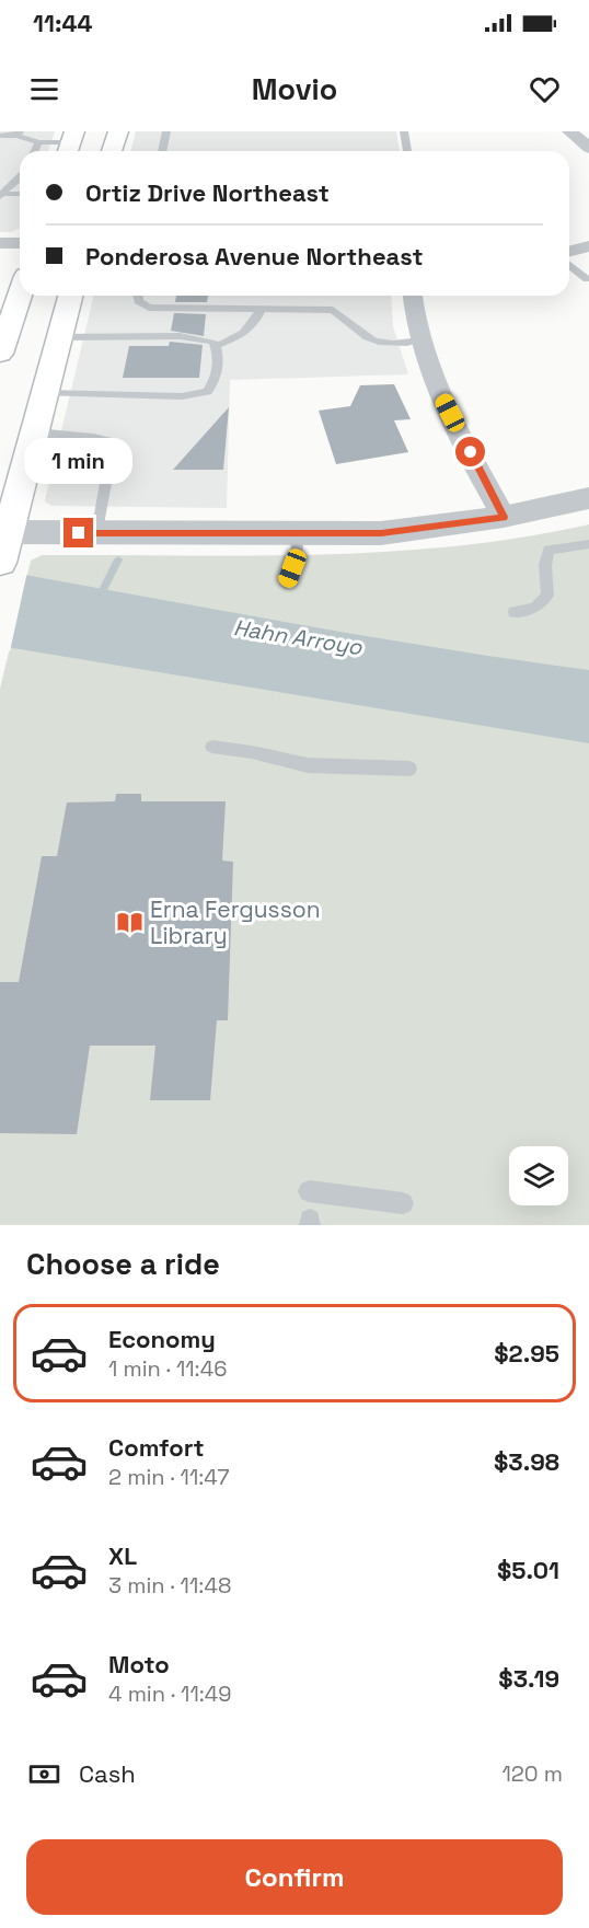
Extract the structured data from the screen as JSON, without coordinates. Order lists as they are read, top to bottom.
{
  "water": ["Hahn Arroyo"],
  "places": {
    "library": ["Erna Fergusson Library"]
  },
  "page": {
    "status": "11:44",
    "header": "Movio",
    "banner": ["Ortiz Drive Northeast", "Ponderosa Avenue Northeast"],
    "bubble": "1 min",
    "heading": "Choose a ride",
    "list": [
      {
        "name": "Economy",
        "note": "1 min · 11:46",
        "value": "$2.95"
      },
      {
        "name": "Comfort",
        "note": "2 min · 11:47",
        "value": "$3.98"
      },
      {
        "name": "XL",
        "note": "3 min · 11:48",
        "value": "$5.01"
      },
      {
        "name": "Moto",
        "note": "4 min · 11:49",
        "value": "$3.19"
      }
    ],
    "pay": ["Cash", "120 m"],
    "buttons": "Confirm"
  }
}
